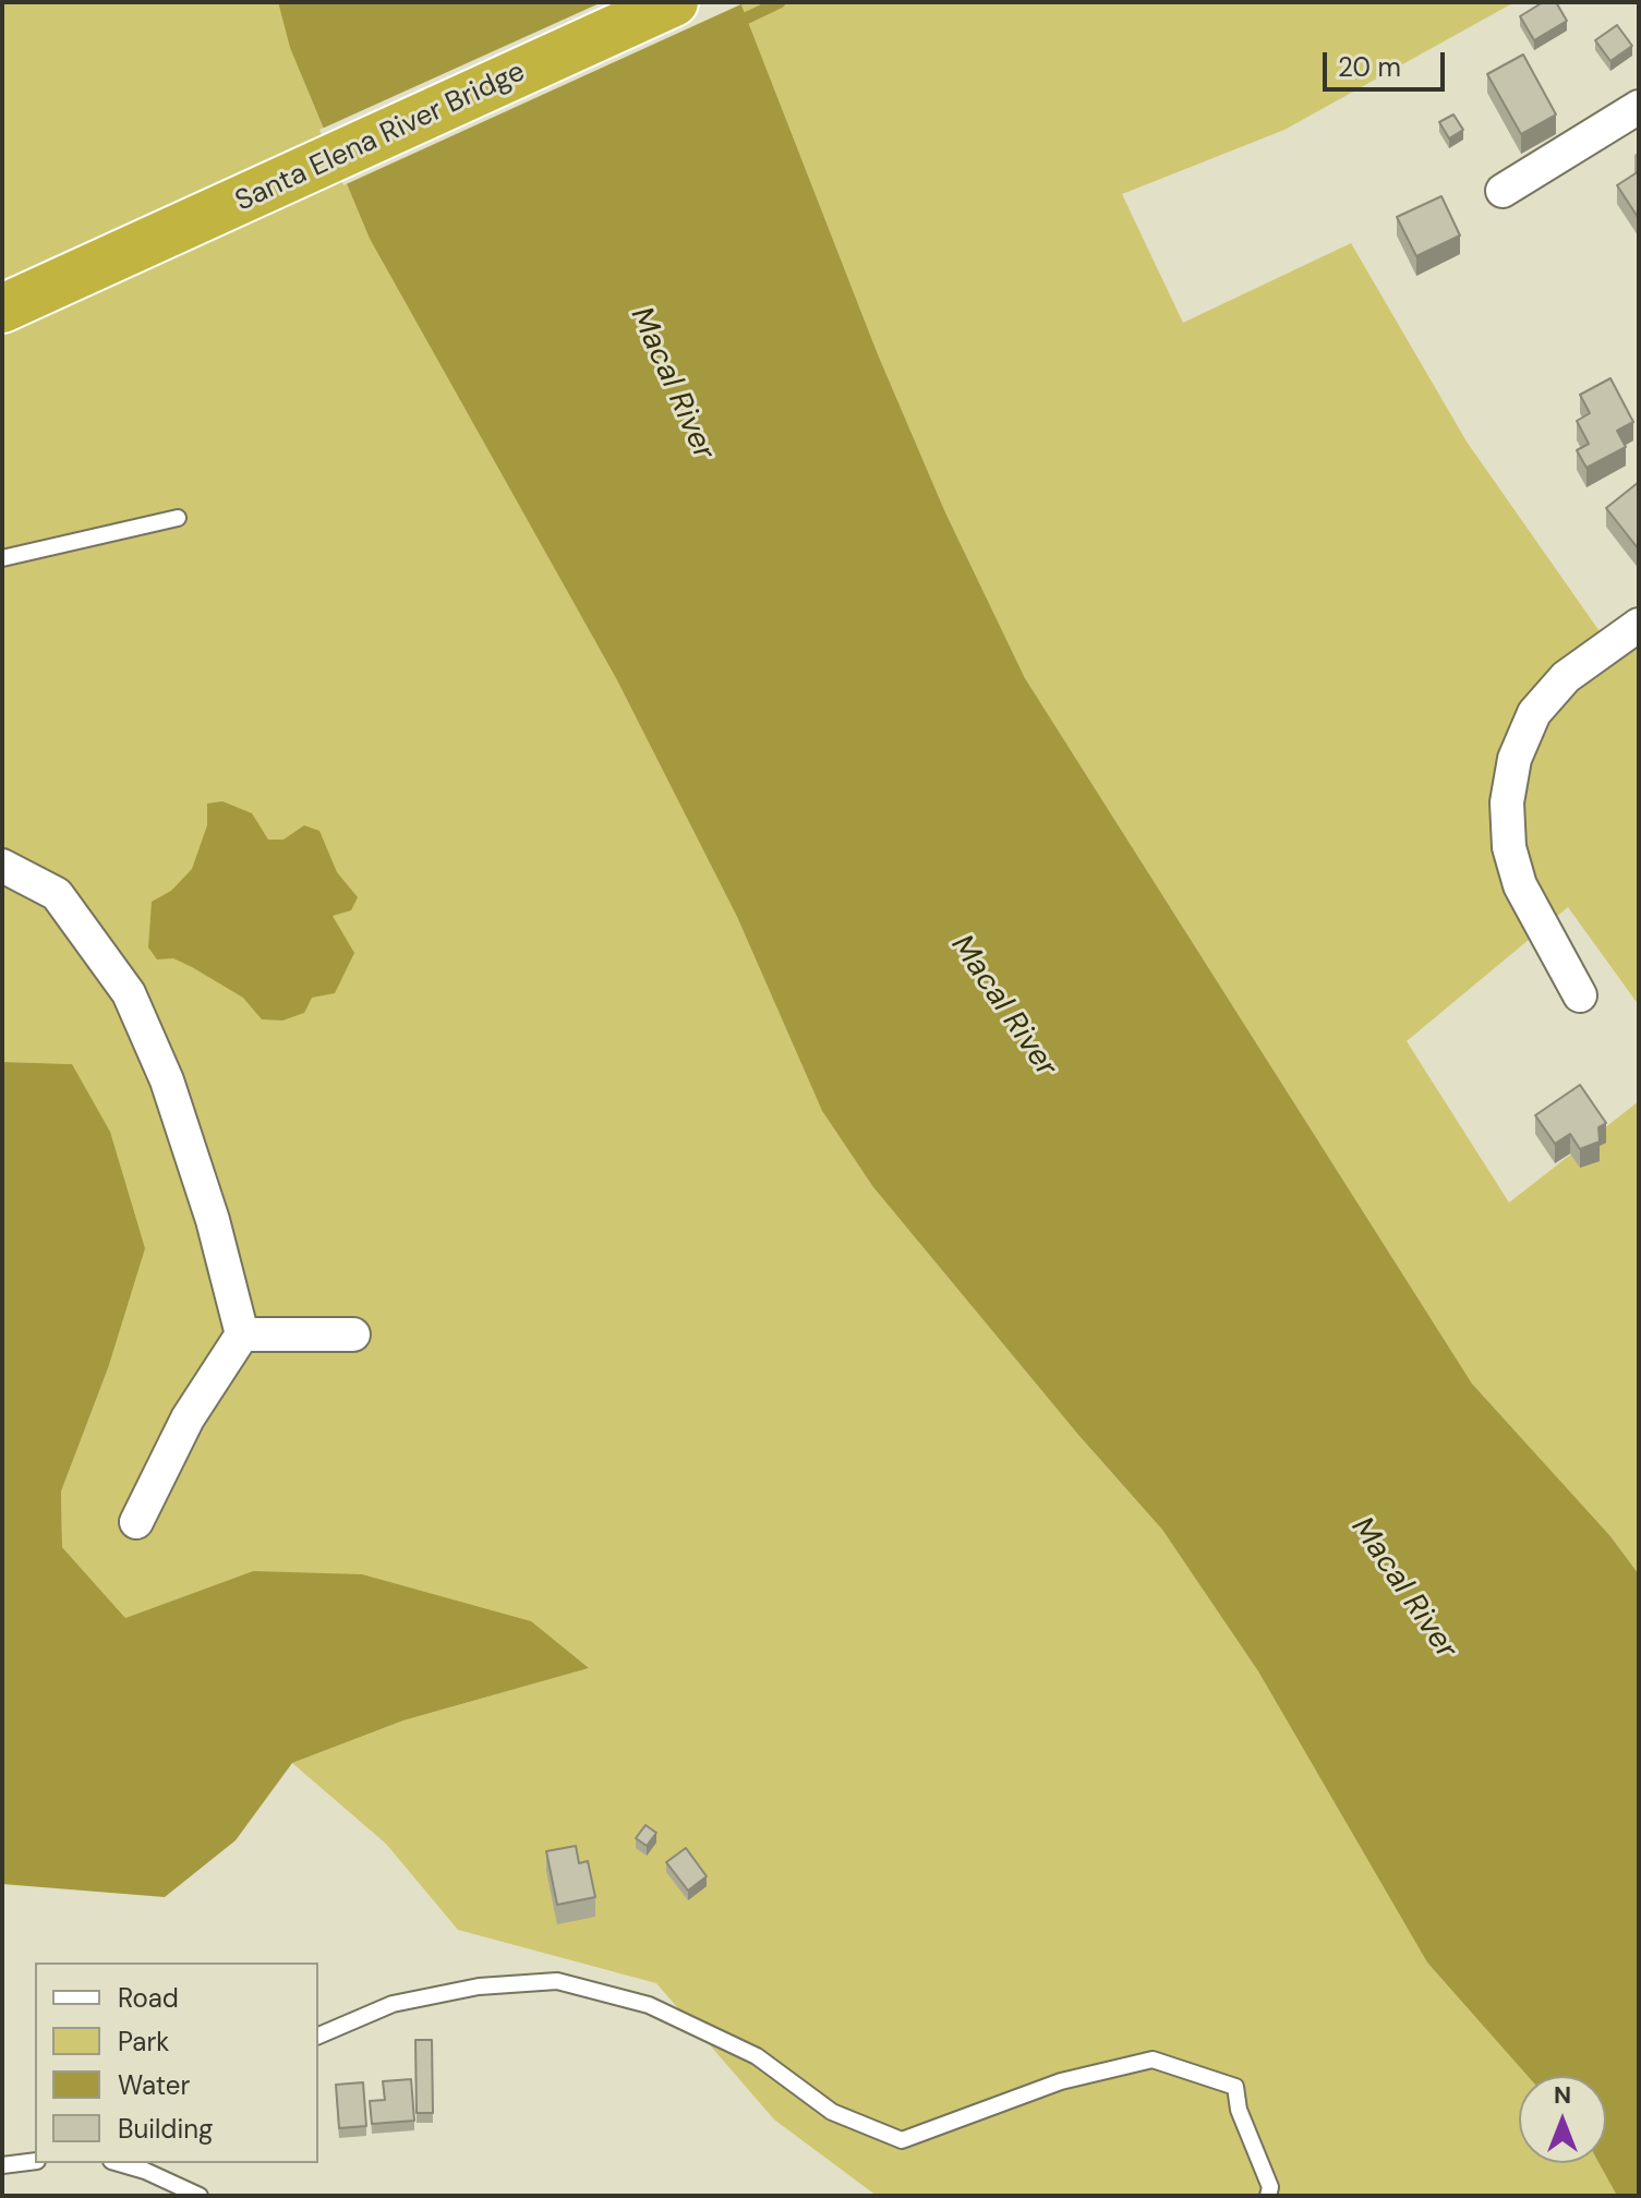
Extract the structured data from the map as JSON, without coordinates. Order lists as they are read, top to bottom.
{
  "streets": {
    "highway": ["Santa Elena River Bridge"]
  },
  "water": ["Macal River"],
  "legend": [
    "Road",
    "Park",
    "Water",
    "Building"
  ],
  "scale_bar": "20 m",
  "north": "top"
}
